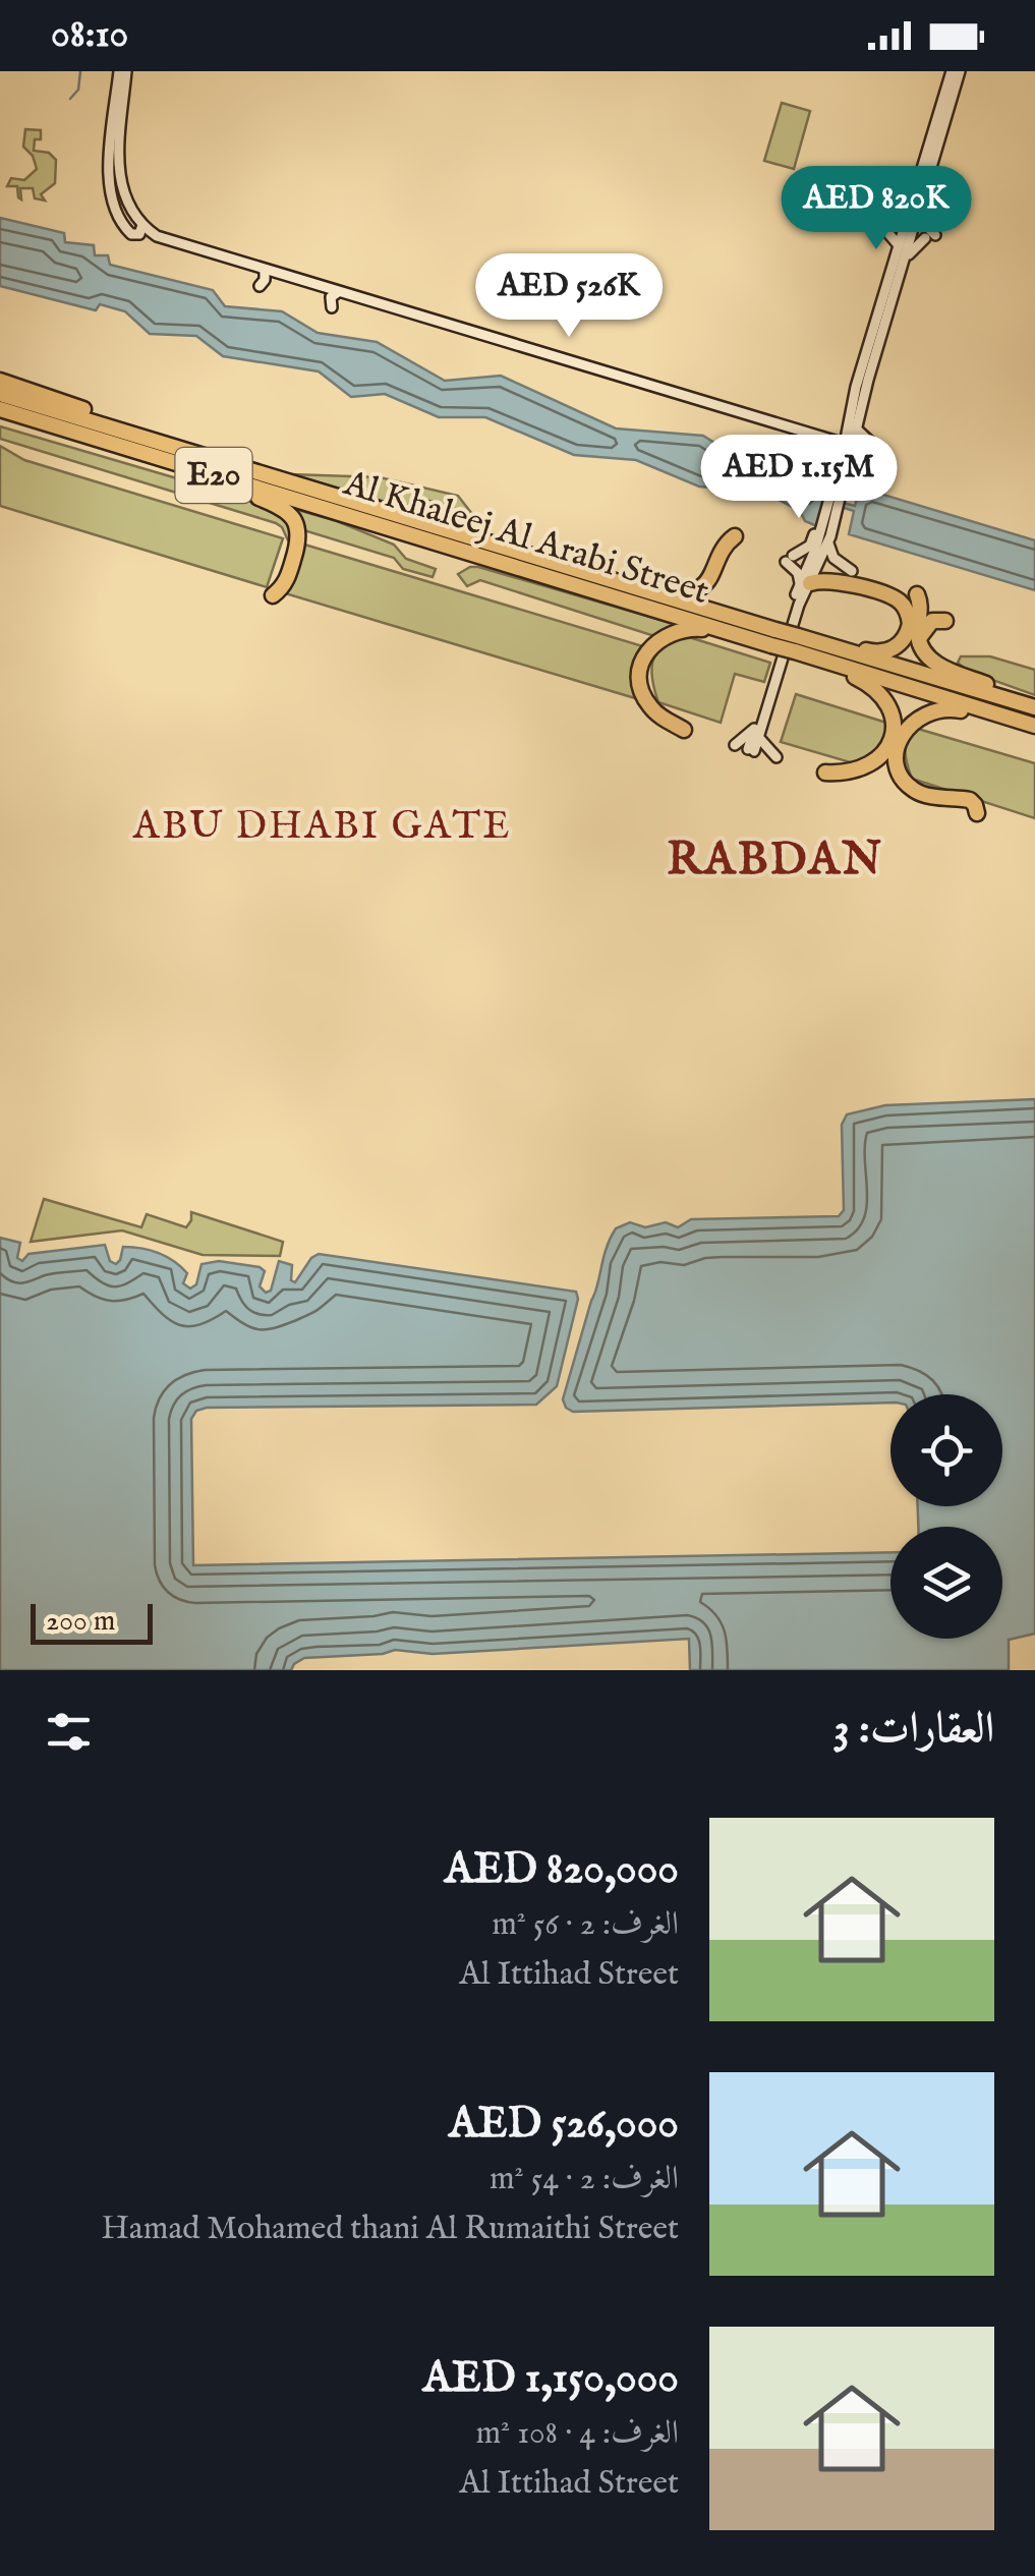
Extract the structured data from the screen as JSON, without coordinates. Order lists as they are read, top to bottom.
{
  "streets": {
    "highway": ["E20", "Al Khaleej Al Arabi Street"]
  },
  "districts": ["ABU DHABI GATE", "RABDAN"],
  "scale_bar": "200 m",
  "page": {
    "status": "08:10",
    "price": ["AED 820K", "AED 526K", "AED 1.15M"],
    "scale": "200 m",
    "heading": "العقارات: 3",
    "list": [
      {
        "name": "AED 820,000",
        "note": "الغرف: 2 · 56 m² · Al Ittihad Street"
      },
      {
        "name": "AED 526,000",
        "note": "الغرف: 2 · 54 m² · Hamad Mohamed thani Al Rumaithi Street"
      },
      {
        "name": "AED 1,150,000",
        "note": "الغرف: 4 · 108 m² · Al Ittihad Street"
      }
    ]
  }
}
